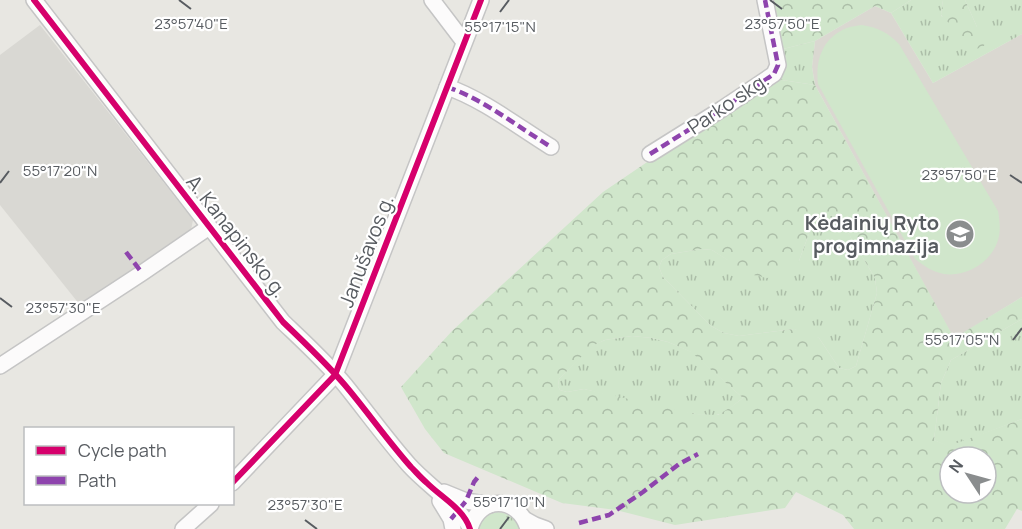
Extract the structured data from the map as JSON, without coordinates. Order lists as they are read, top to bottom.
{
  "streets": {
    "street": ["Parko skg.", "A. Kanapinsko g.", "Janušavos g."]
  },
  "crossings": [
    ["A. Kanapinsko g.", "Janušavos g."]
  ],
  "places": {
    "school or university": ["Kėdainių Ryto progimnazija"]
  },
  "legend": ["Cycle path", "Path"],
  "north": "top left",
  "coordinates": [
    "23°57'40\"E",
    "23°57'50\"E",
    "55°17'15\"N",
    "55°17'20\"N",
    "23°57'30\"E",
    "55°17'05\"N",
    "55°17'10\"N"
  ]
}
